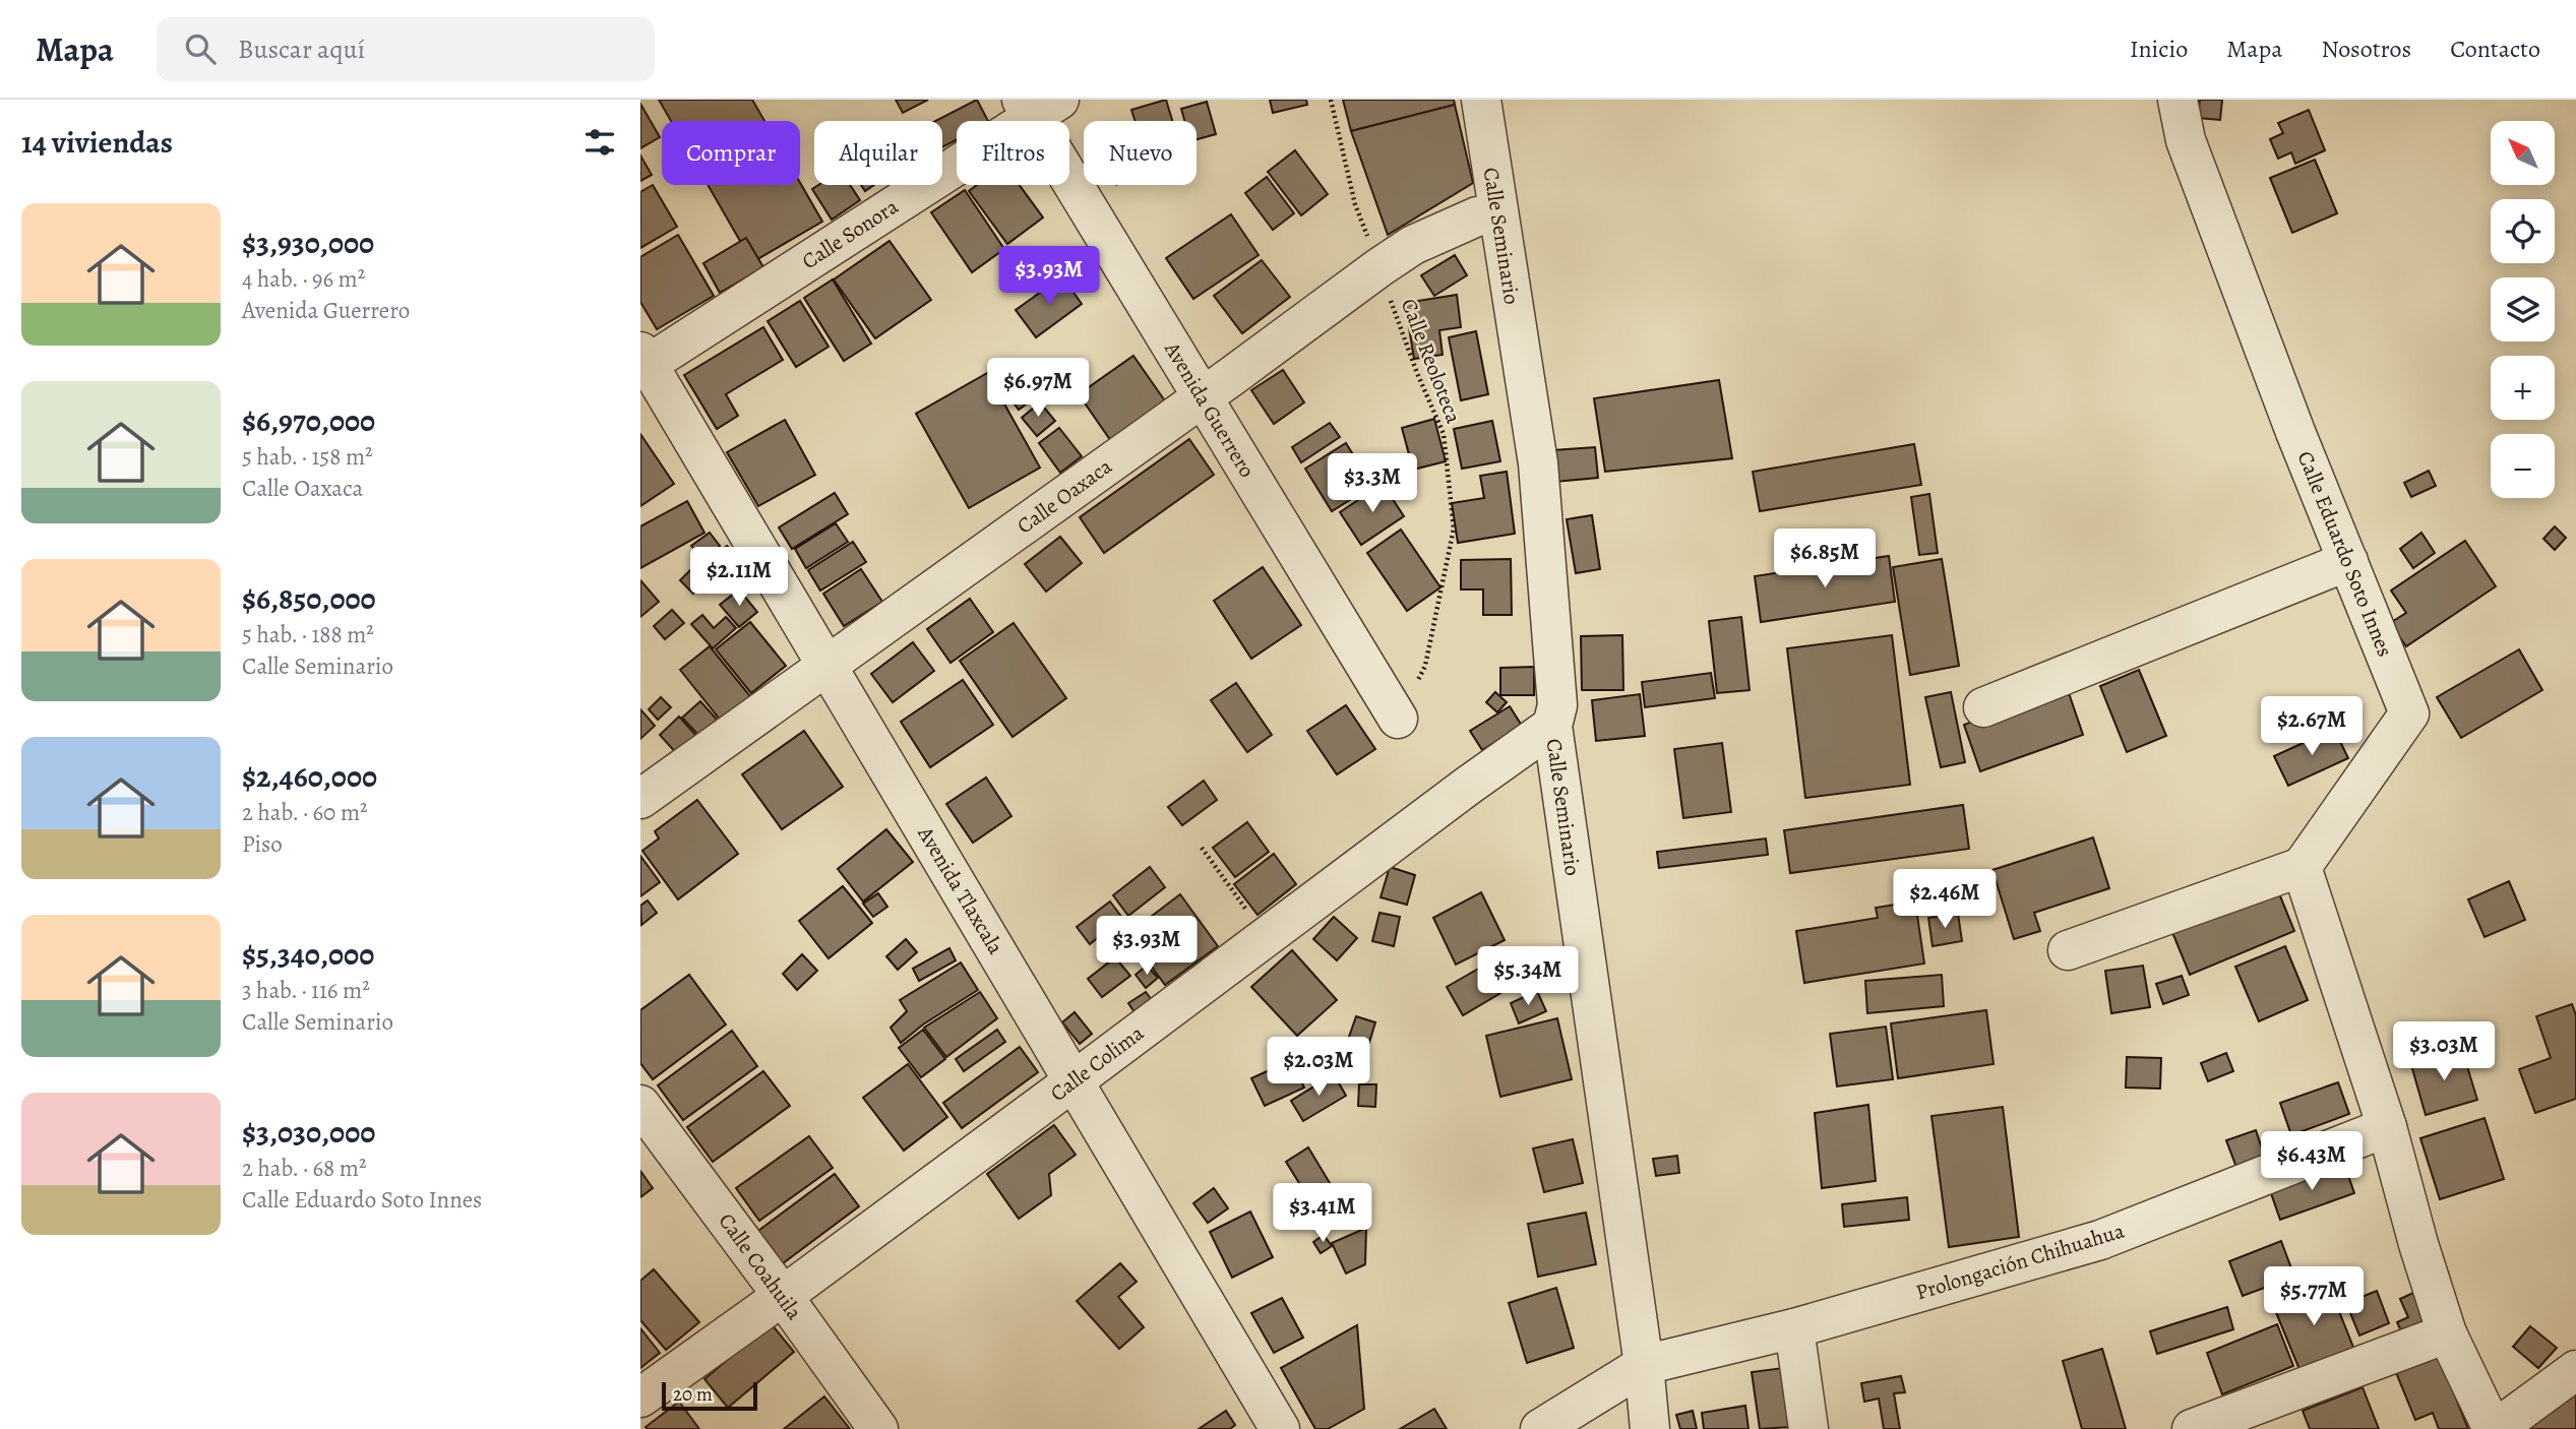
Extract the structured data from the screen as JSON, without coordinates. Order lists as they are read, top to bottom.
{
  "streets": {
    "street": [
      "Calle Sonora",
      "Calle Seminario",
      "Avenida Guerrero",
      "Calle Oaxaca",
      "Calle Eduardo Soto Innes",
      "Avenida Tlaxcala",
      "Calle Colima",
      "Prolongación Chihuahua",
      "Calle Coahuila"
    ],
    "path": ["Calle Reoloteca"]
  },
  "crossings": [
    ["Calle Sonora", "Avenida Guerrero"],
    ["Calle Sonora", "Avenida Tlaxcala"],
    ["Calle Seminario", "Calle Oaxaca"],
    ["Calle Seminario", "Calle Colima"],
    ["Calle Seminario", "Prolongación Chihuahua"],
    ["Calle Reoloteca", "Avenida Guerrero"],
    ["Calle Reoloteca", "Calle Oaxaca"],
    ["Avenida Guerrero", "Calle Oaxaca"],
    ["Calle Oaxaca", "Avenida Tlaxcala"],
    ["Avenida Tlaxcala", "Calle Colima"],
    ["Calle Colima", "Calle Coahuila"]
  ],
  "scale_bar": "20 m",
  "north": "top left",
  "page": {
    "header": "Mapa",
    "search": "Buscar aquí",
    "nav": [
      "Inicio",
      "Mapa",
      "Nosotros",
      "Contacto"
    ],
    "heading": "14 viviendas",
    "map_buttons": ["+", "−"],
    "chip": [
      "Comprar",
      "Alquilar",
      "Filtros",
      "Nuevo"
    ],
    "list": [
      {
        "name": "$3,930,000",
        "note": "4 hab. · 96 m² · Avenida Guerrero"
      },
      {
        "name": "$6,970,000",
        "note": "5 hab. · 158 m² · Calle Oaxaca"
      },
      {
        "name": "$6,850,000",
        "note": "5 hab. · 188 m² · Calle Seminario"
      },
      {
        "name": "$2,460,000",
        "note": "2 hab. · 60 m² · Piso"
      },
      {
        "name": "$5,340,000",
        "note": "3 hab. · 116 m² · Calle Seminario"
      },
      {
        "name": "$3,030,000",
        "note": "2 hab. · 68 m² · Calle Eduardo Soto Innes"
      }
    ],
    "price": [
      "$3.93M",
      "$6.97M",
      "$3.3M",
      "$6.85M",
      "$2.11M",
      "$2.67M",
      "$2.46M",
      "$3.93M",
      "$5.34M",
      "$3.03M",
      "$2.03M",
      "$6.43M",
      "$3.41M",
      "$5.77M"
    ],
    "scale": "20 m"
  }
}
